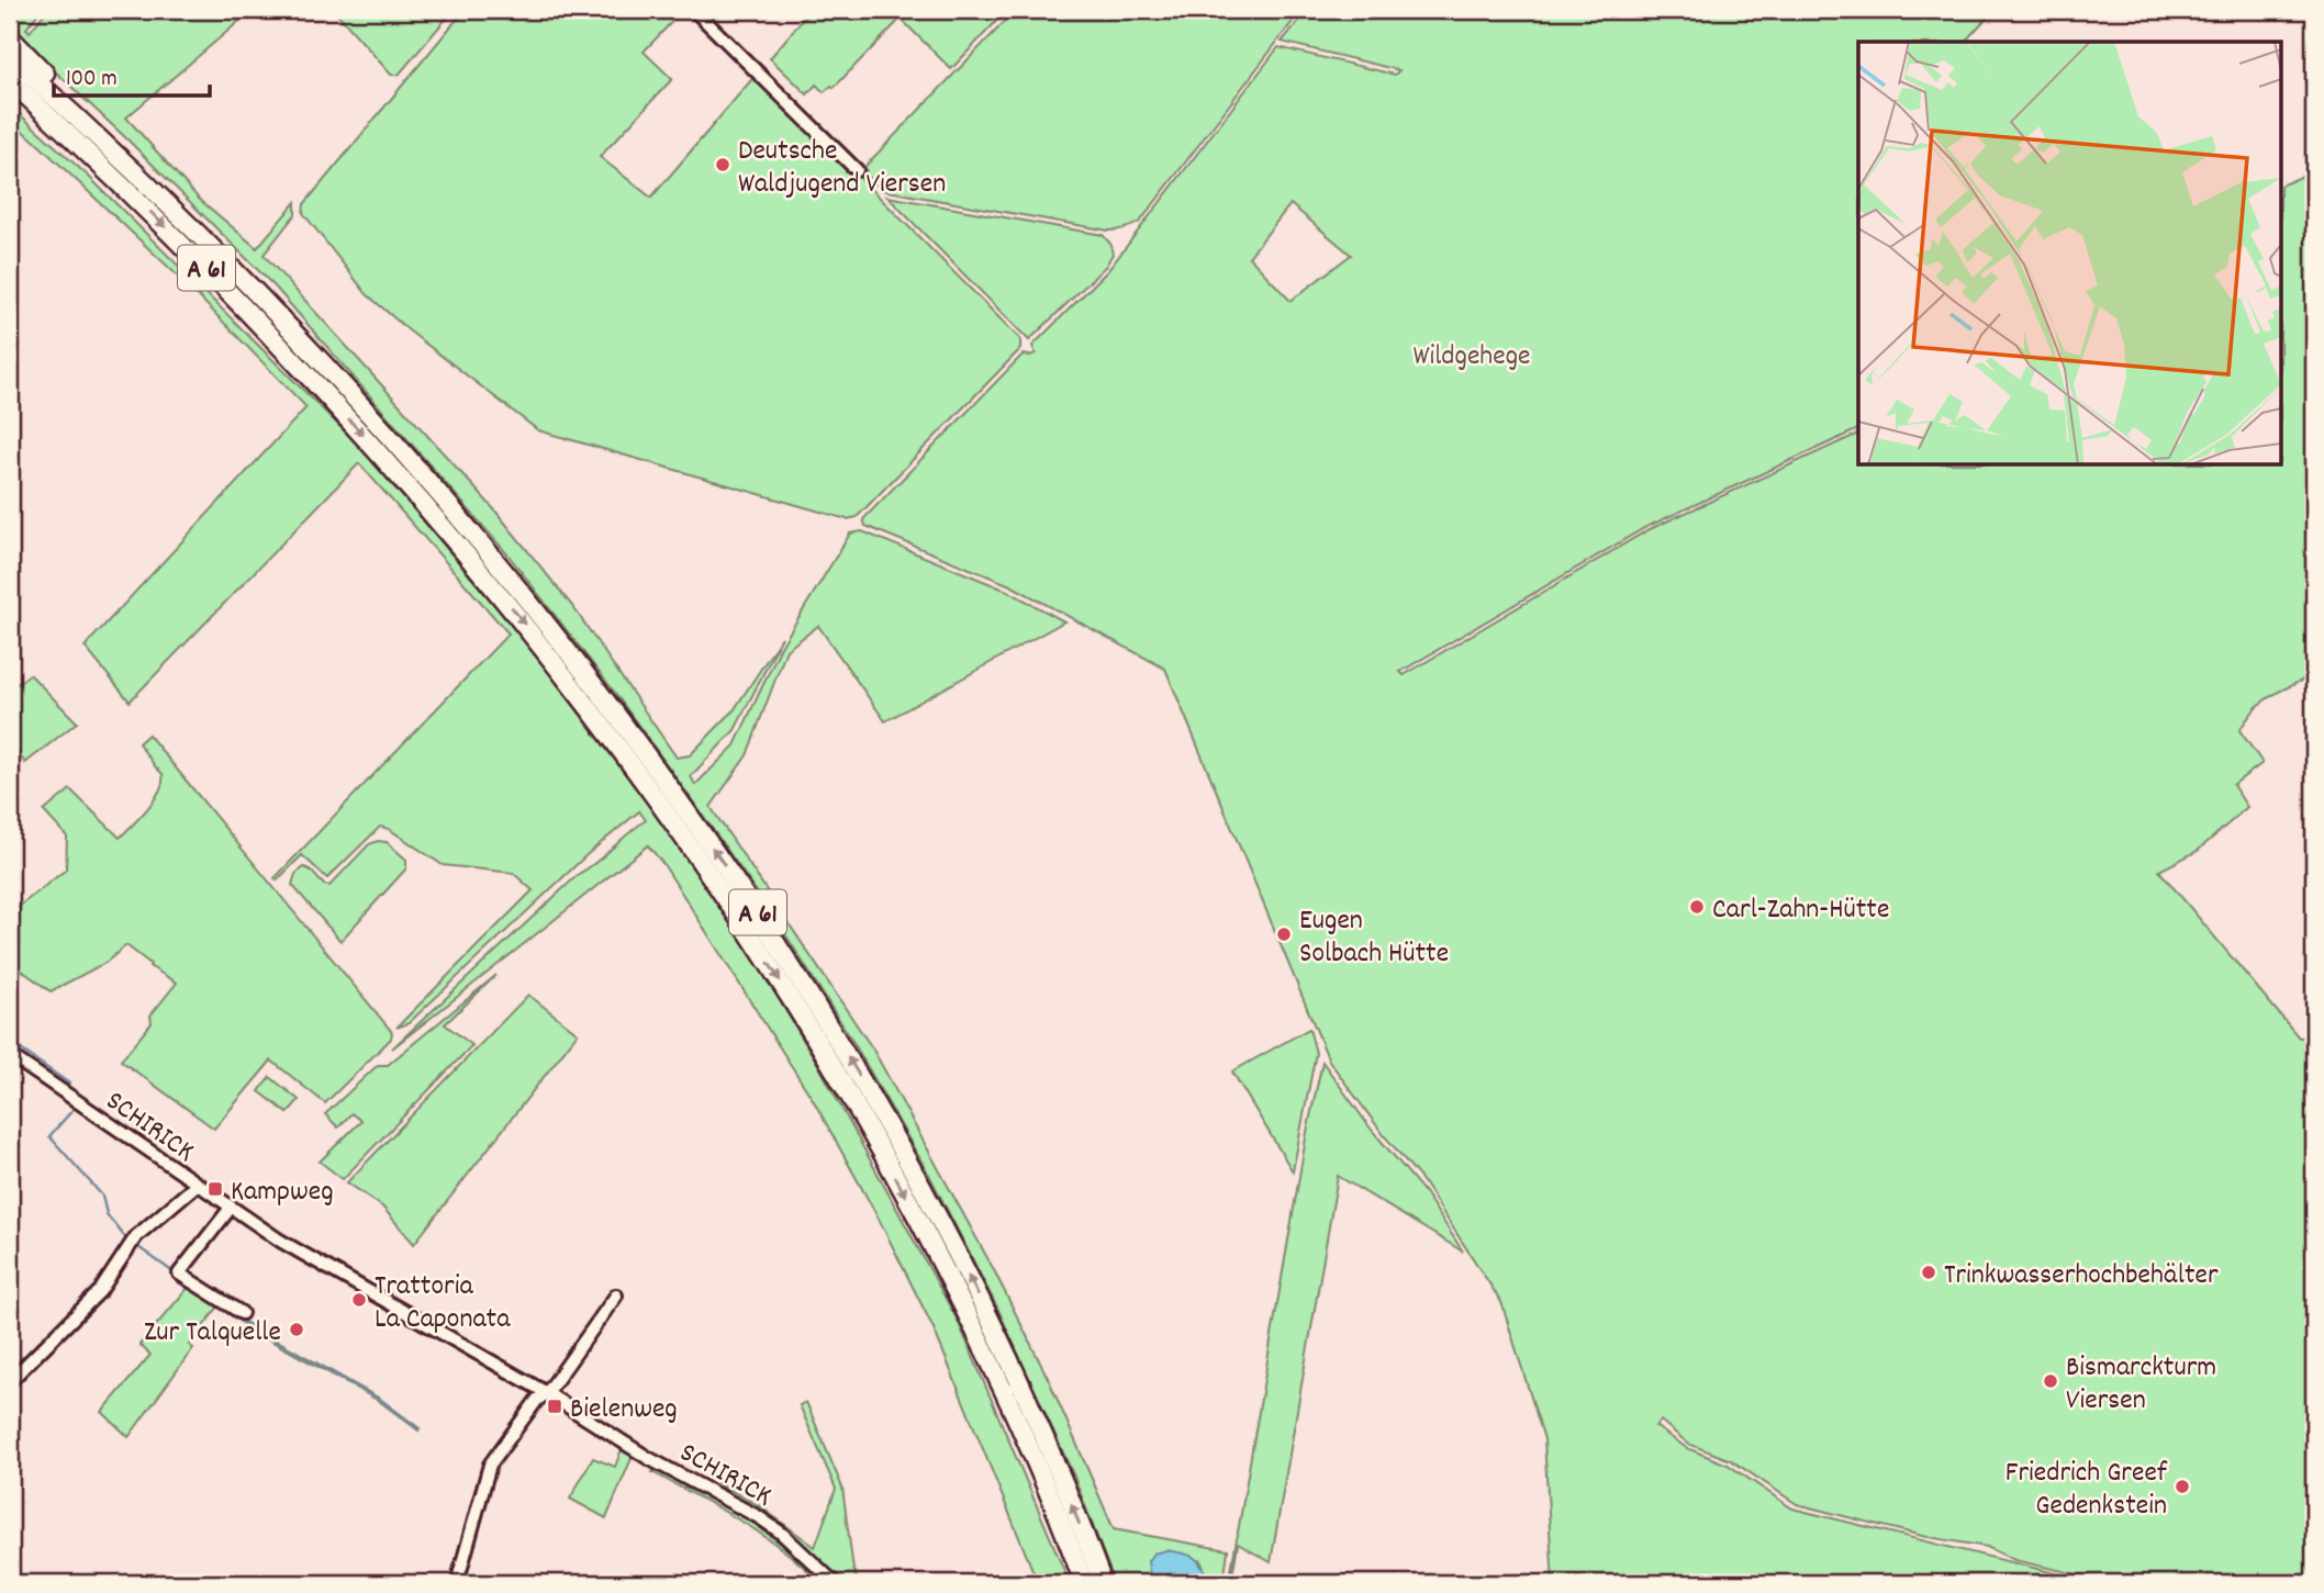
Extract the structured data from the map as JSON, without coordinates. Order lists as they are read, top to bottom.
{
  "streets": {
    "highway": ["A 61"],
    "street": ["SCHIRICK"]
  },
  "parks": ["Wildgehege"],
  "places": {
    "other": [
      "Deutsche Waldjugend Viersen",
      "Carl-Zahn-Hütte",
      "Eugen Solbach Hütte",
      "Trinkwasserhochbehälter",
      "Trattoria La Caponata",
      "Zur Talquelle",
      "Bismarckturm Viersen",
      "Friedrich Greef Gedenkstein"
    ],
    "transit": ["Kampweg", "Bielenweg"]
  },
  "scale_bar": "100 m"
}
